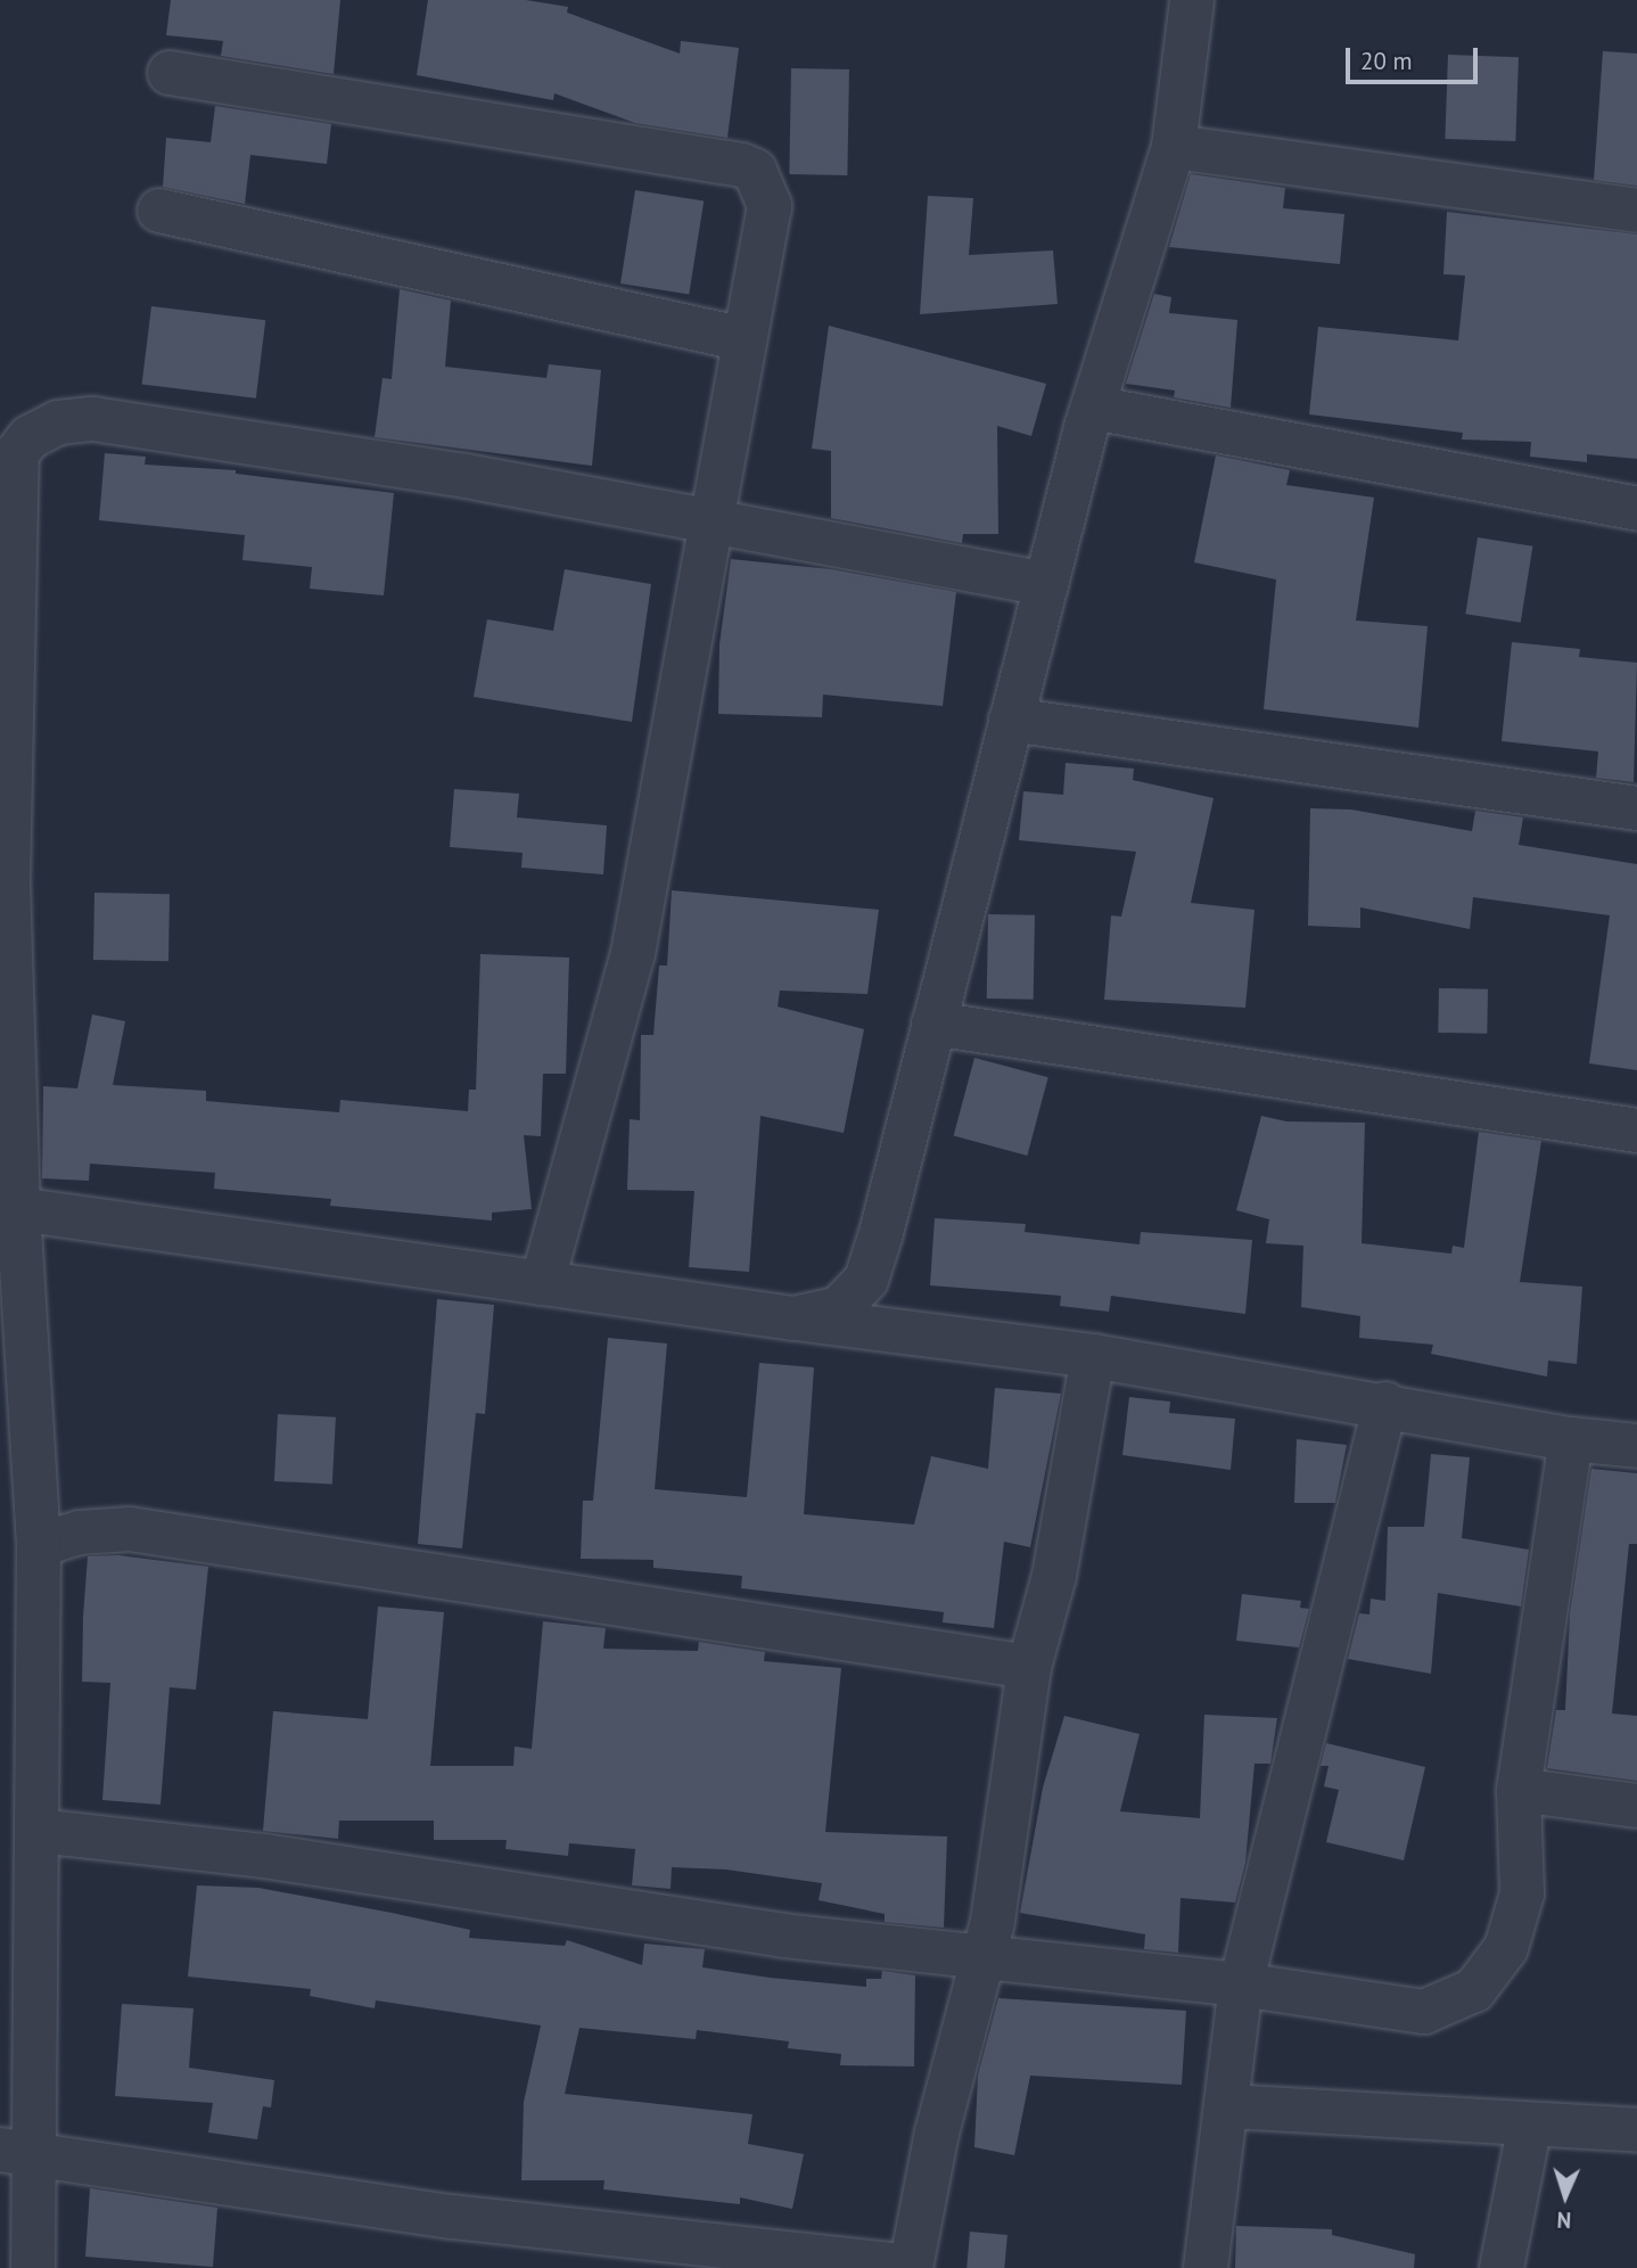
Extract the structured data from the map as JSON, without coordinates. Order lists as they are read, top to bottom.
{
  "scale_bar": "20 m",
  "north": "bottom"
}
